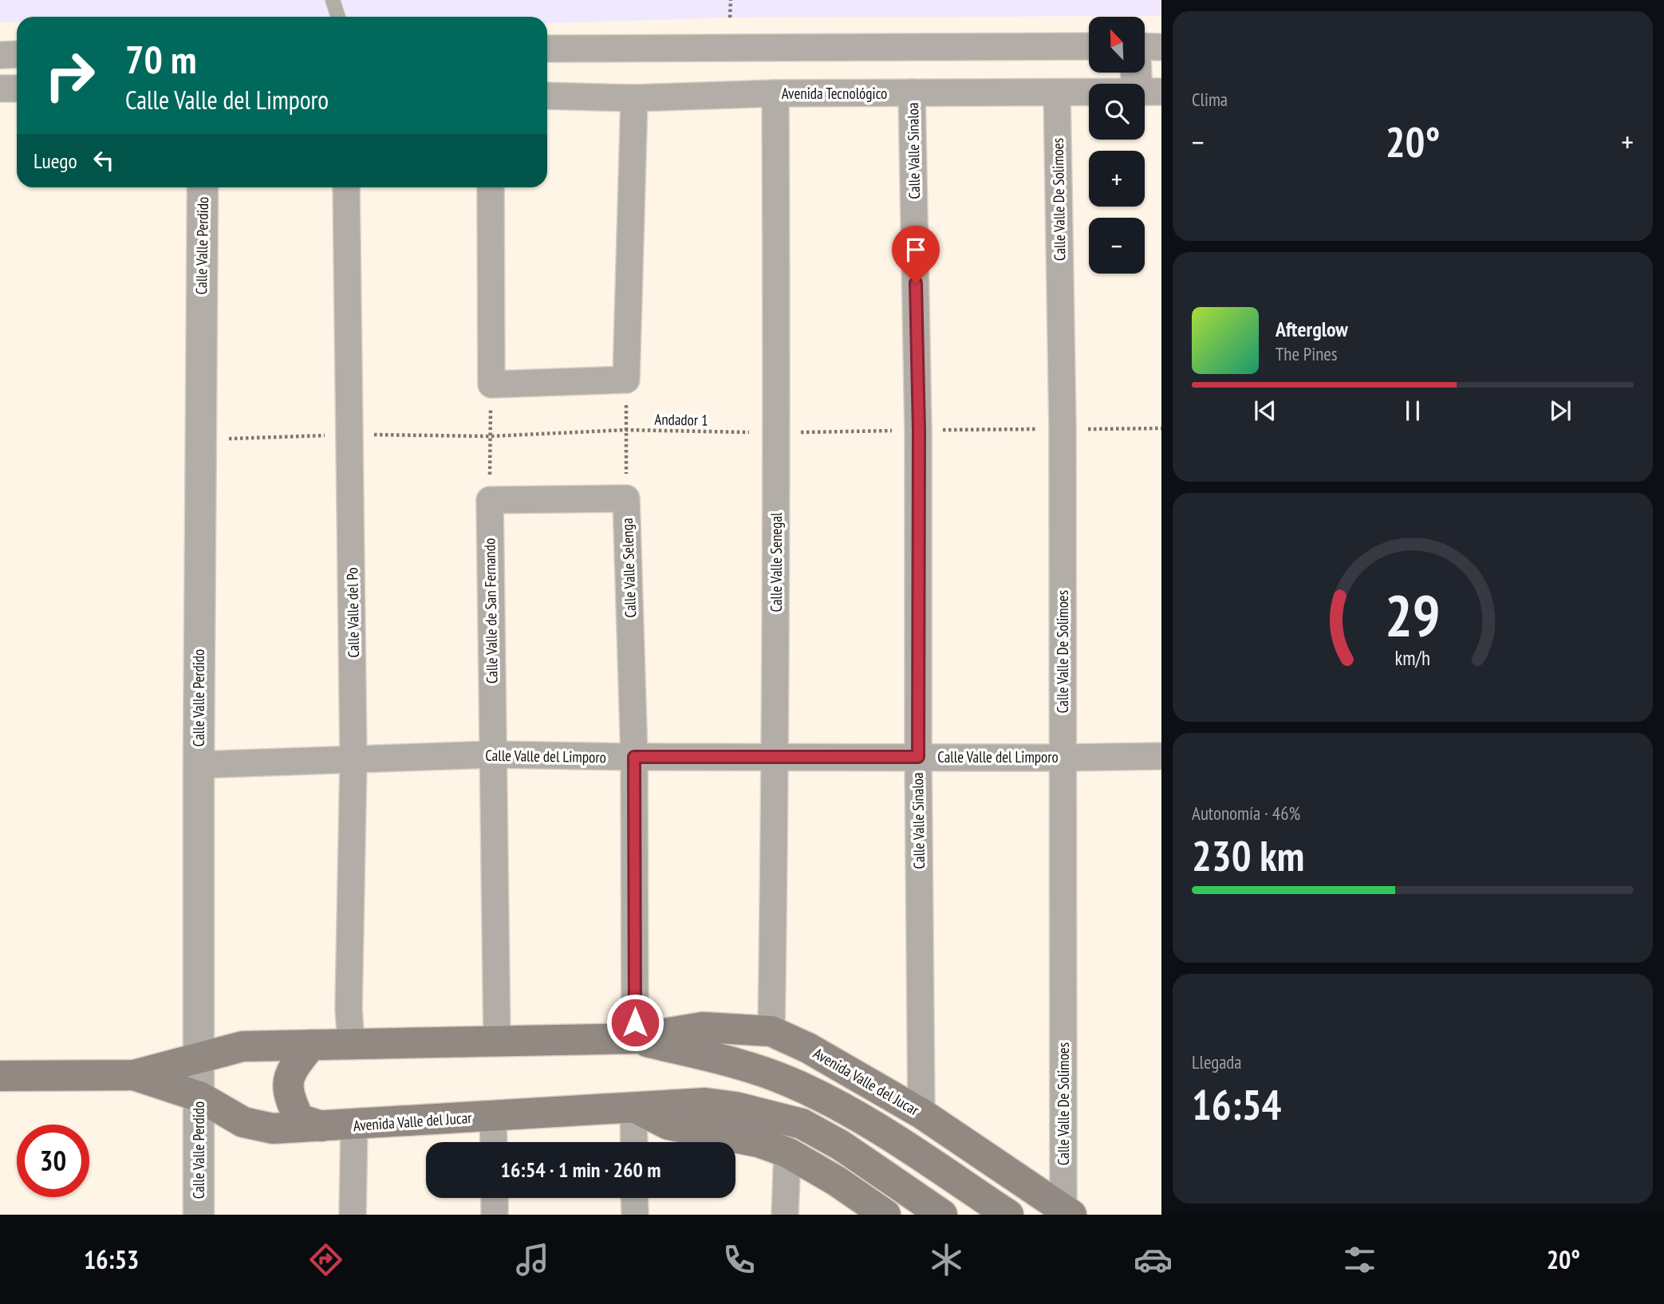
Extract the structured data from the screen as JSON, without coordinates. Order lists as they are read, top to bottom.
{
  "streets": {
    "main road": ["Avenida Valle del Jucar"],
    "street": [
      "Avenida Tecnológico",
      "Calle Valle Sinaloa",
      "Calle Valle De Solimoes",
      "Calle Valle Perdido",
      "Calle Valle Senegal",
      "Calle Valle Selenga",
      "Calle Valle de San Fernando",
      "Calle Valle del Po",
      "Calle Valle del Limporo"
    ],
    "path": ["Andador 1"]
  },
  "crossings": [
    ["Avenida Tecnológico", "Calle Valle Sinaloa"],
    ["Avenida Tecnológico", "Calle Valle De Solimoes"],
    ["Avenida Tecnológico", "Calle Valle Senegal"],
    ["Calle Valle Sinaloa", "Andador 1"],
    ["Calle Valle Sinaloa", "Calle Valle del Limporo"],
    ["Calle Valle Sinaloa", "Avenida Valle del Jucar"],
    ["Calle Valle De Solimoes", "Andador 1"],
    ["Calle Valle De Solimoes", "Calle Valle del Limporo"],
    ["Calle Valle De Solimoes", "Avenida Valle del Jucar"],
    ["Calle Valle Perdido", "Andador 1"],
    ["Calle Valle Perdido", "Calle Valle del Limporo"],
    ["Calle Valle Perdido", "Avenida Valle del Jucar"],
    ["Andador 1", "Calle Valle Senegal"],
    ["Andador 1", "Calle Valle Selenga"],
    ["Andador 1", "Calle Valle del Po"],
    ["Calle Valle Senegal", "Calle Valle del Limporo"],
    ["Calle Valle Senegal", "Avenida Valle del Jucar"],
    ["Calle Valle Selenga", "Calle Valle del Limporo"],
    ["Calle Valle Selenga", "Avenida Valle del Jucar"],
    ["Calle Valle de San Fernando", "Calle Valle del Limporo"],
    ["Calle Valle de San Fernando", "Avenida Valle del Jucar"],
    ["Calle Valle del Po", "Calle Valle del Limporo"],
    ["Calle Valle del Po", "Avenida Valle del Jucar"]
  ],
  "north": "top left",
  "page": {
    "tile": [
      "Clima",
      ["Autonomía · 46%", "230 km"],
      ["Llegada", "16:54"]
    ],
    "map_buttons": ["+", "−"],
    "turn": ["70 m", "Calle Valle del Limporo"],
    "heat": ["−", "20°", "+"],
    "then": "Luego",
    "song": ["Afterglow", "The Pines"],
    "limit": "30",
    "trip": "16:54 · 1 min · 260 m",
    "tabs": ["16:53", "20°"],
    "gauge": ["29", "km/h"]
  }
}
